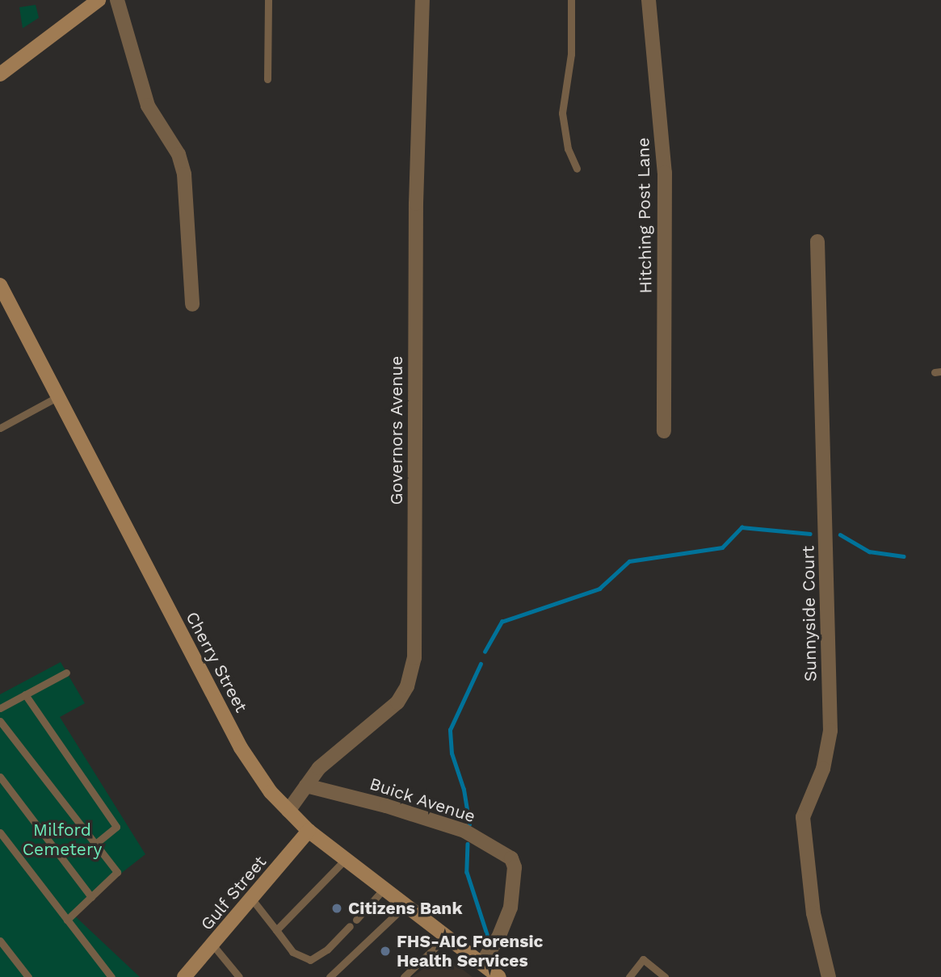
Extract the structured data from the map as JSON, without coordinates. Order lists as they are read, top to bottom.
{
  "streets": {
    "main road": ["Cherry Street", "Gulf Street"],
    "street": [
      "Hitching Post Lane",
      "Governors Avenue",
      "Sunnyside Court",
      "Buick Avenue"
    ]
  },
  "crossings": [
    ["Governors Avenue", "Cherry Street"],
    ["Governors Avenue", "Buick Avenue"],
    ["Cherry Street", "Buick Avenue"],
    ["Cherry Street", "Gulf Street"]
  ],
  "parks": ["Milford Cemetery"],
  "places": ["Citizens Bank", "FHS-AIC Forensic Health Services"]
}
